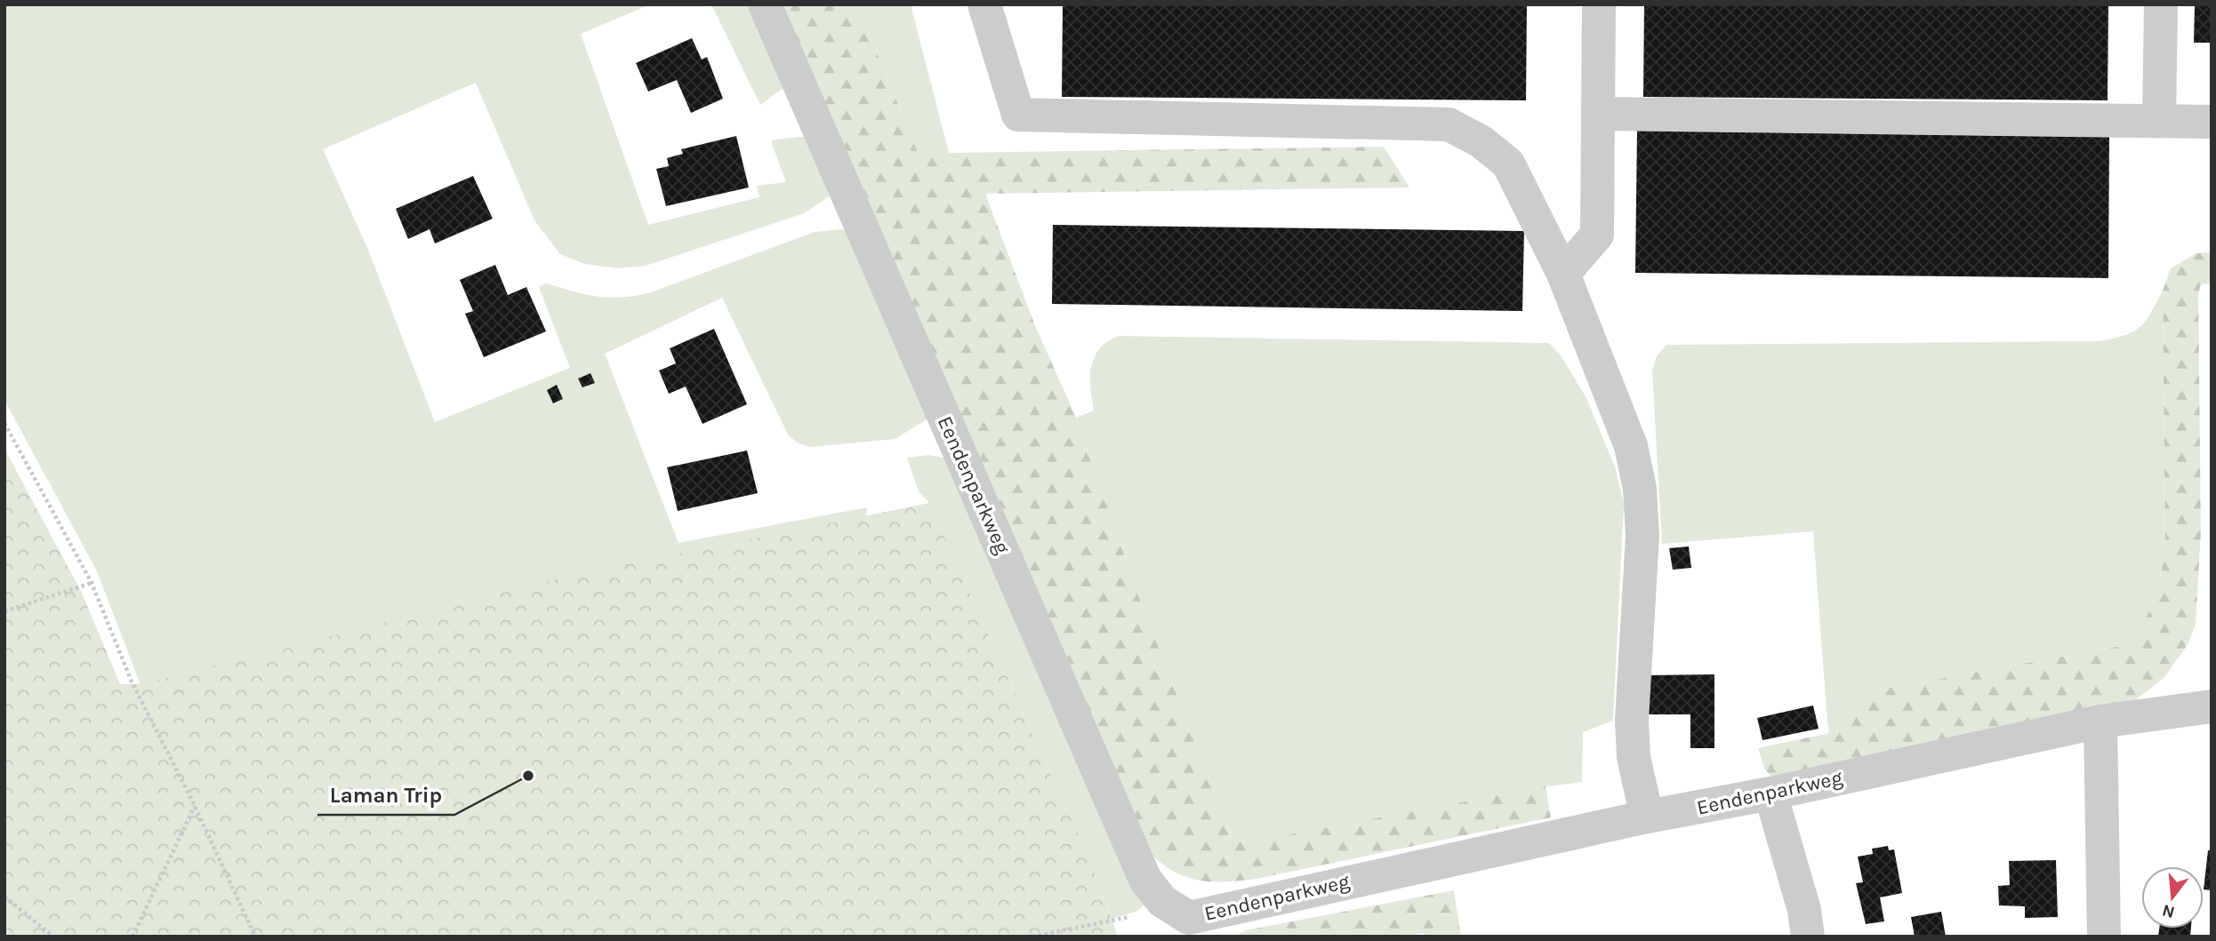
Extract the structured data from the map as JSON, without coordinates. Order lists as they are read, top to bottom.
{
  "streets": {
    "street": ["Eendenparkweg"]
  },
  "places": ["Laman Trip"],
  "north": "bottom"
}
